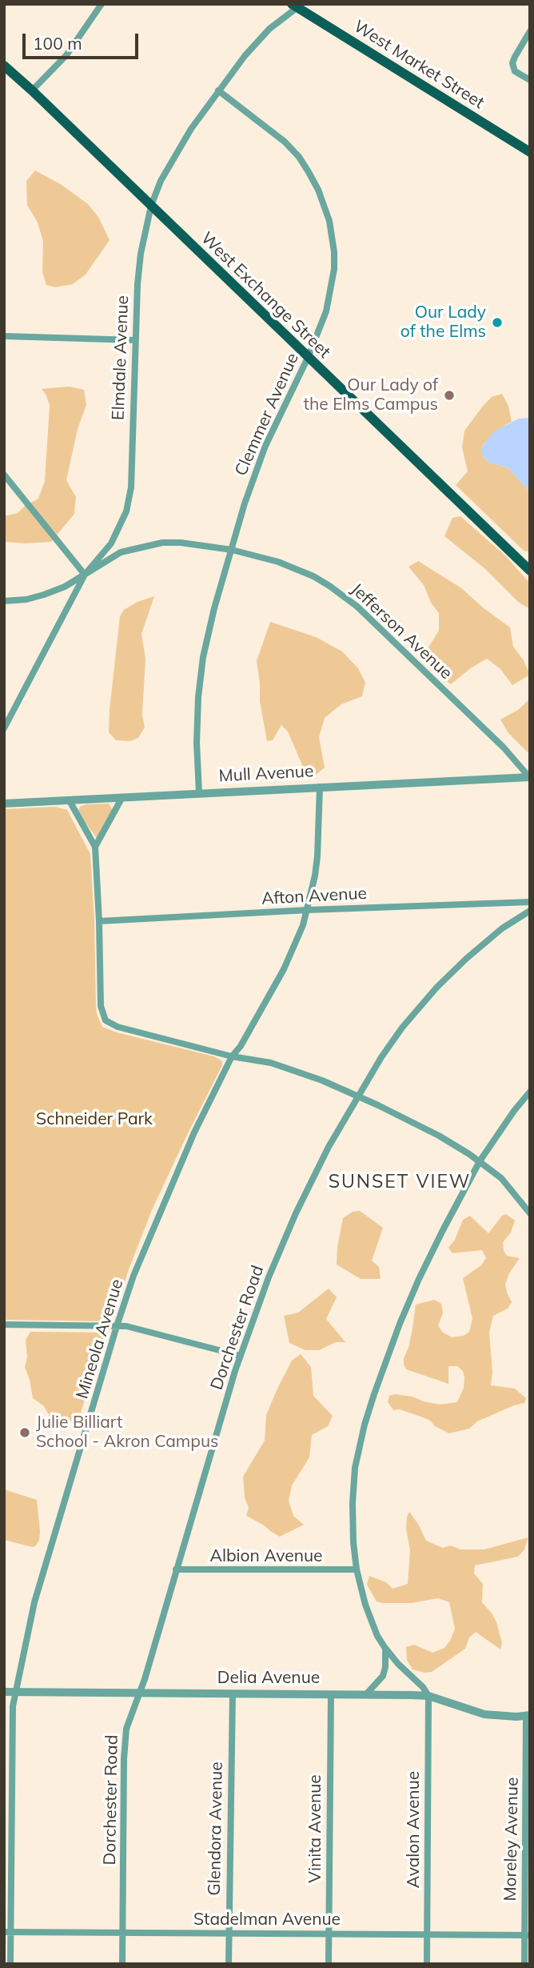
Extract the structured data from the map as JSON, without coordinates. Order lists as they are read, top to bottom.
{
  "streets": {
    "main road": ["West Market Street", "West Exchange Street"],
    "street": [
      "Elmdale Avenue",
      "Clemmer Avenue",
      "Jefferson Avenue",
      "Mull Avenue",
      "Afton Avenue",
      "Dorchester Road",
      "Mineola Avenue",
      "Albion Avenue",
      "Delia Avenue",
      "Glendora Avenue",
      "Vinita Avenue",
      "Avalon Avenue",
      "Moreley Avenue",
      "Stadelman Avenue"
    ]
  },
  "crossings": [
    ["West Market Street", "Elmdale Avenue"],
    ["West Exchange Street", "Elmdale Avenue"],
    ["West Exchange Street", "Clemmer Avenue"],
    ["Elmdale Avenue", "Clemmer Avenue"],
    ["Elmdale Avenue", "Jefferson Avenue"],
    ["Clemmer Avenue", "Jefferson Avenue"],
    ["Clemmer Avenue", "Mull Avenue"],
    ["Jefferson Avenue", "Mull Avenue"],
    ["Mull Avenue", "Mineola Avenue"],
    ["Afton Avenue", "Mineola Avenue"],
    ["Dorchester Road", "Albion Avenue"],
    ["Dorchester Road", "Delia Avenue"],
    ["Dorchester Road", "Stadelman Avenue"],
    ["Mineola Avenue", "Delia Avenue"],
    ["Mineola Avenue", "Stadelman Avenue"],
    ["Delia Avenue", "Glendora Avenue"],
    ["Delia Avenue", "Vinita Avenue"],
    ["Delia Avenue", "Avalon Avenue"],
    ["Delia Avenue", "Moreley Avenue"],
    ["Glendora Avenue", "Stadelman Avenue"],
    ["Vinita Avenue", "Stadelman Avenue"],
    ["Avalon Avenue", "Stadelman Avenue"],
    ["Moreley Avenue", "Stadelman Avenue"]
  ],
  "districts": ["SUNSET VIEW"],
  "parks": ["Schneider Park"],
  "places": ["Our Lady of the Elms", "Our Lady of the Elms Campus", "Julie Billiart School - Akron Campus"],
  "scale_bar": "100 m"
}
